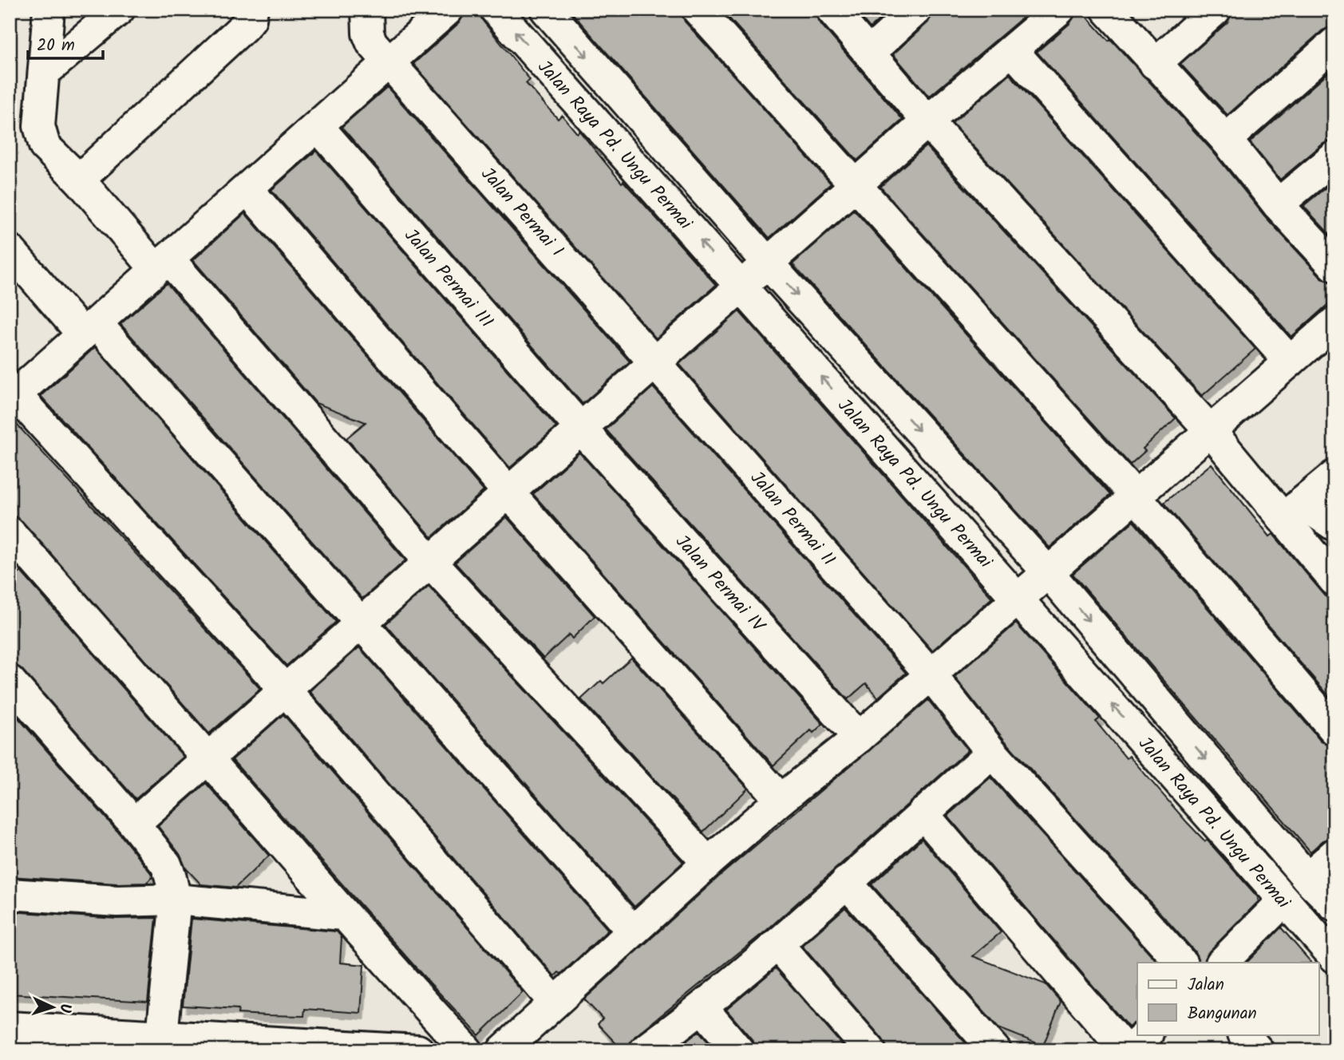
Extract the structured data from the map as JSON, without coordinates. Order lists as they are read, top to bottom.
{
  "streets": {
    "street": [
      "Jalan Raya Pd. Ungu Permai",
      "Jalan Permai I",
      "Jalan Permai III",
      "Jalan Permai II",
      "Jalan Permai IV"
    ]
  },
  "crossings": [
    ["Jalan Permai I", "Jalan Permai II"],
    ["Jalan Permai III", "Jalan Permai IV"]
  ],
  "legend": ["Jalan", "Bangunan"],
  "scale_bar": "20 m",
  "north": "right"
}
